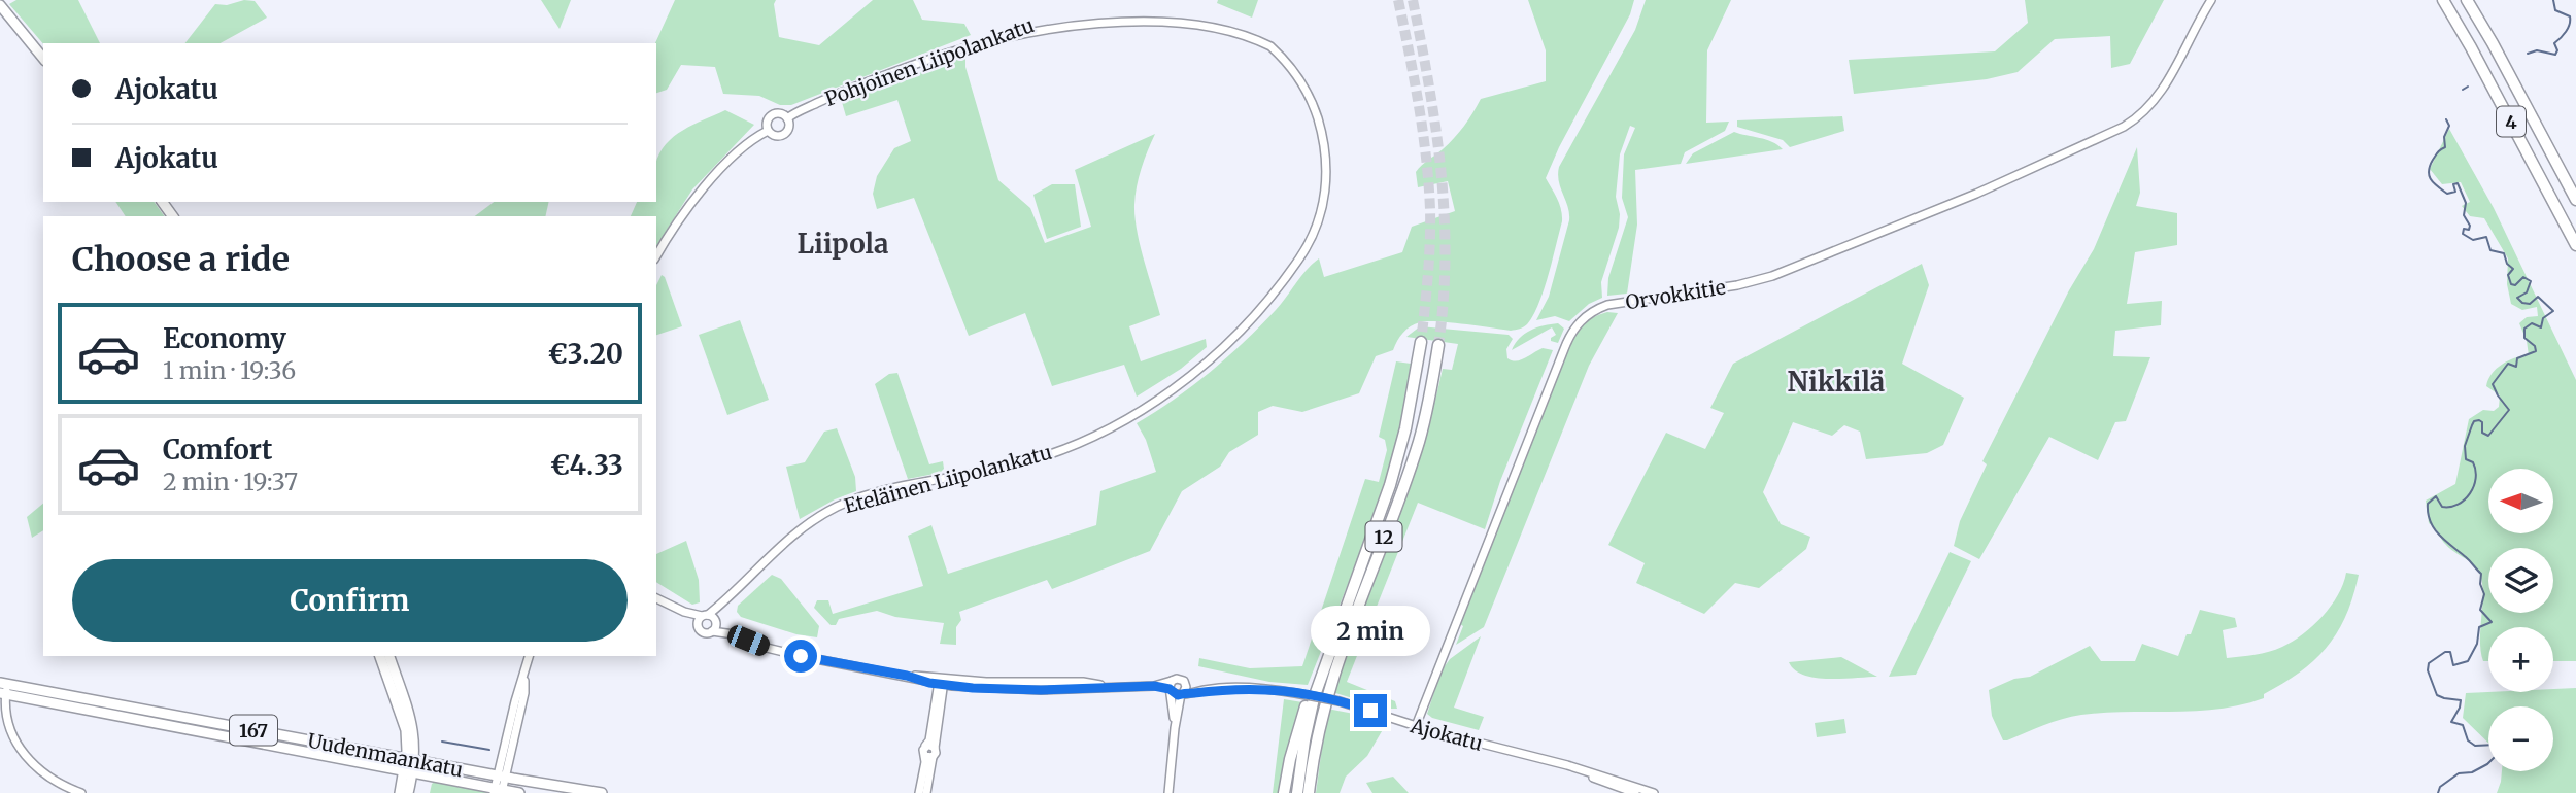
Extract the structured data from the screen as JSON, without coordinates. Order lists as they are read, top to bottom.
{
  "streets": {
    "highway": ["4", "12"],
    "main road": ["167", "Uudenmaankatu"],
    "street": [
      "Pohjoinen Liipolankatu",
      "Orvokkitie",
      "Eteläinen Liipolankatu",
      "Ajokatu"
    ]
  },
  "crossings": [
    ["Orvokkitie", "Ajokatu"]
  ],
  "districts": ["Liipola", "Nikkilä"],
  "north": "left",
  "page": {
    "banner": ["Ajokatu", "Ajokatu"],
    "heading": "Choose a ride",
    "list": [
      {
        "name": "Economy",
        "note": "1 min · 19:36",
        "value": "€3.20"
      },
      {
        "name": "Comfort",
        "note": "2 min · 19:37",
        "value": "€4.33"
      }
    ],
    "map_buttons": ["+", "−"],
    "buttons": "Confirm",
    "bubble": "2 min"
  }
}
